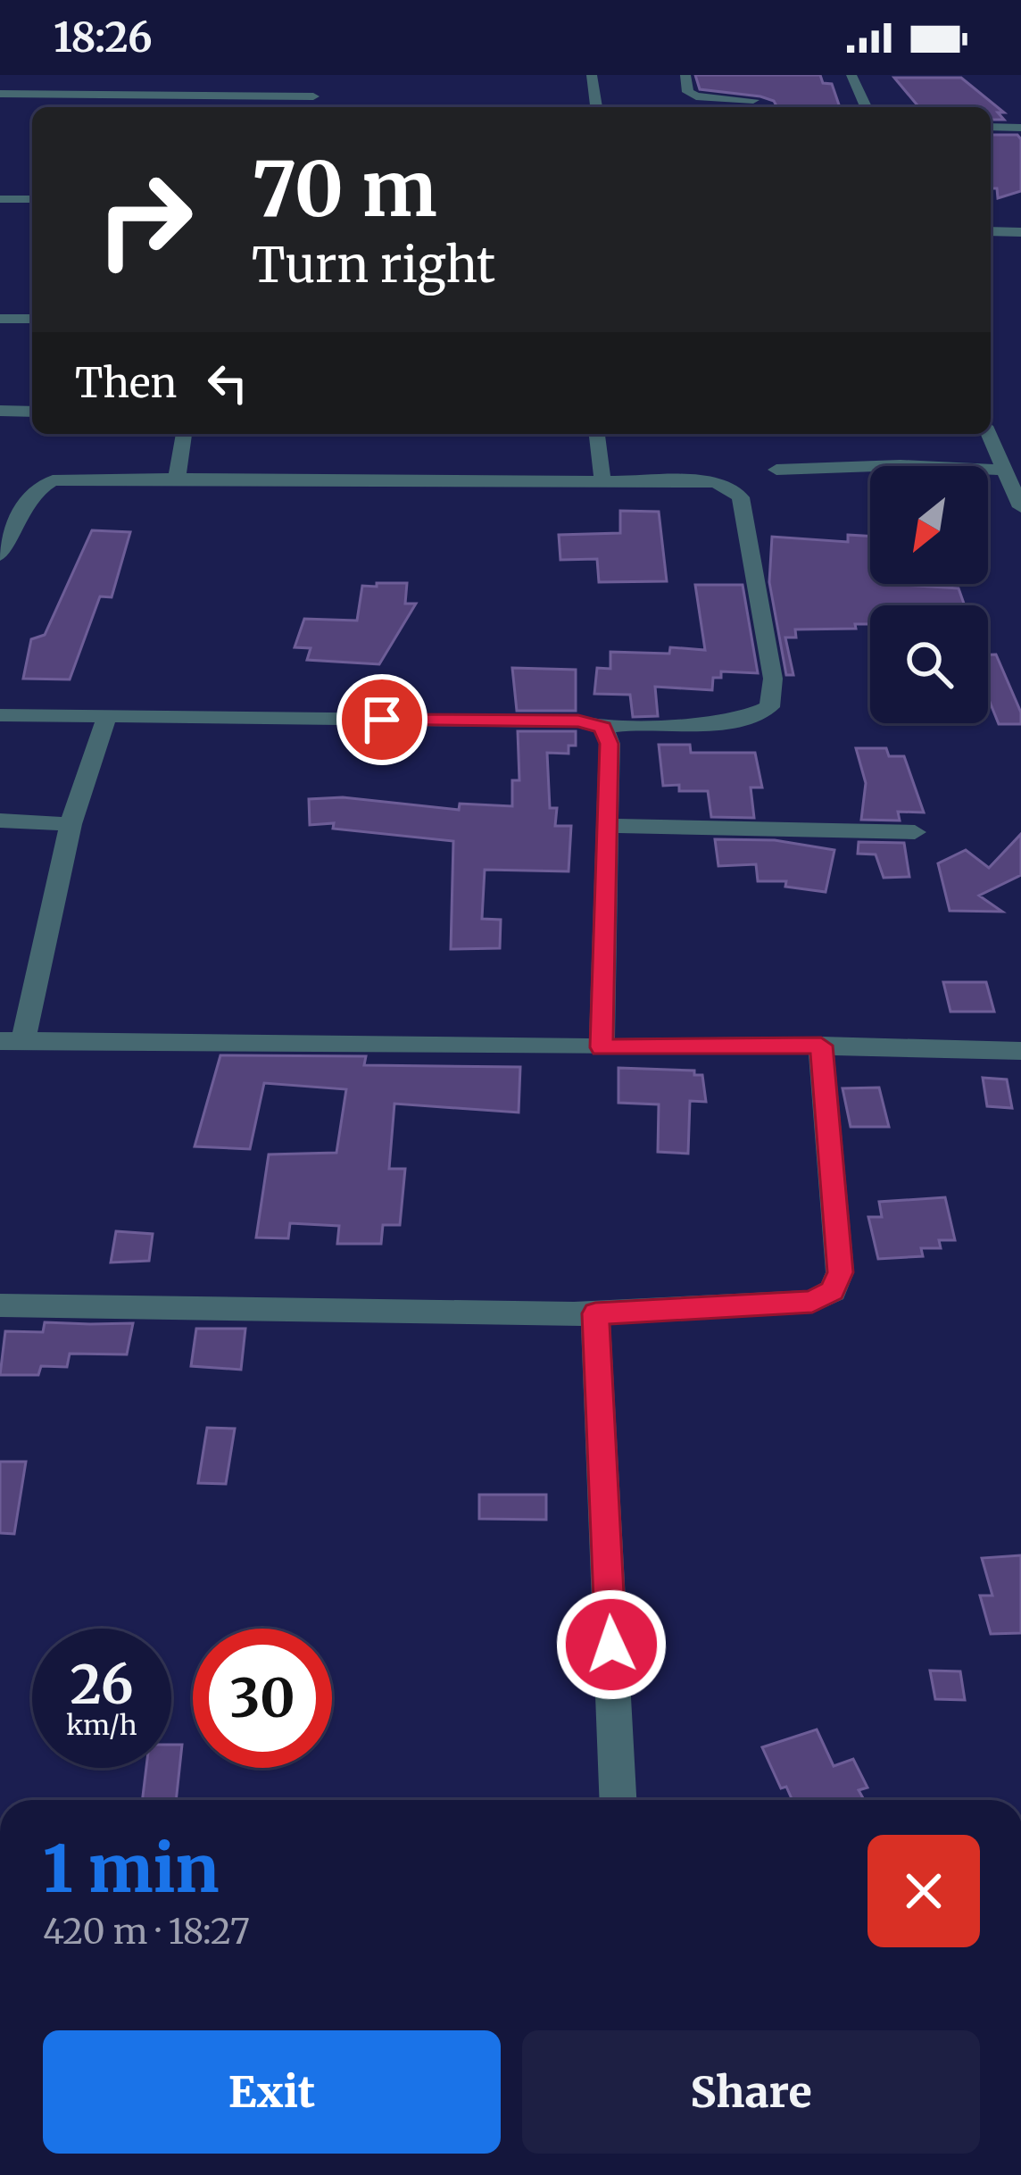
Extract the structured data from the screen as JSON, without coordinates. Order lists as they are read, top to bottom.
{
  "north": "bottom left",
  "page": {
    "status": "18:26",
    "turn": ["70 m", "Turn right"],
    "then": "Then",
    "speed": "26 km/h",
    "limit": "30",
    "heading": ["1 min", "420 m · 18:27"],
    "buttons": ["Exit", "Share"]
  }
}
